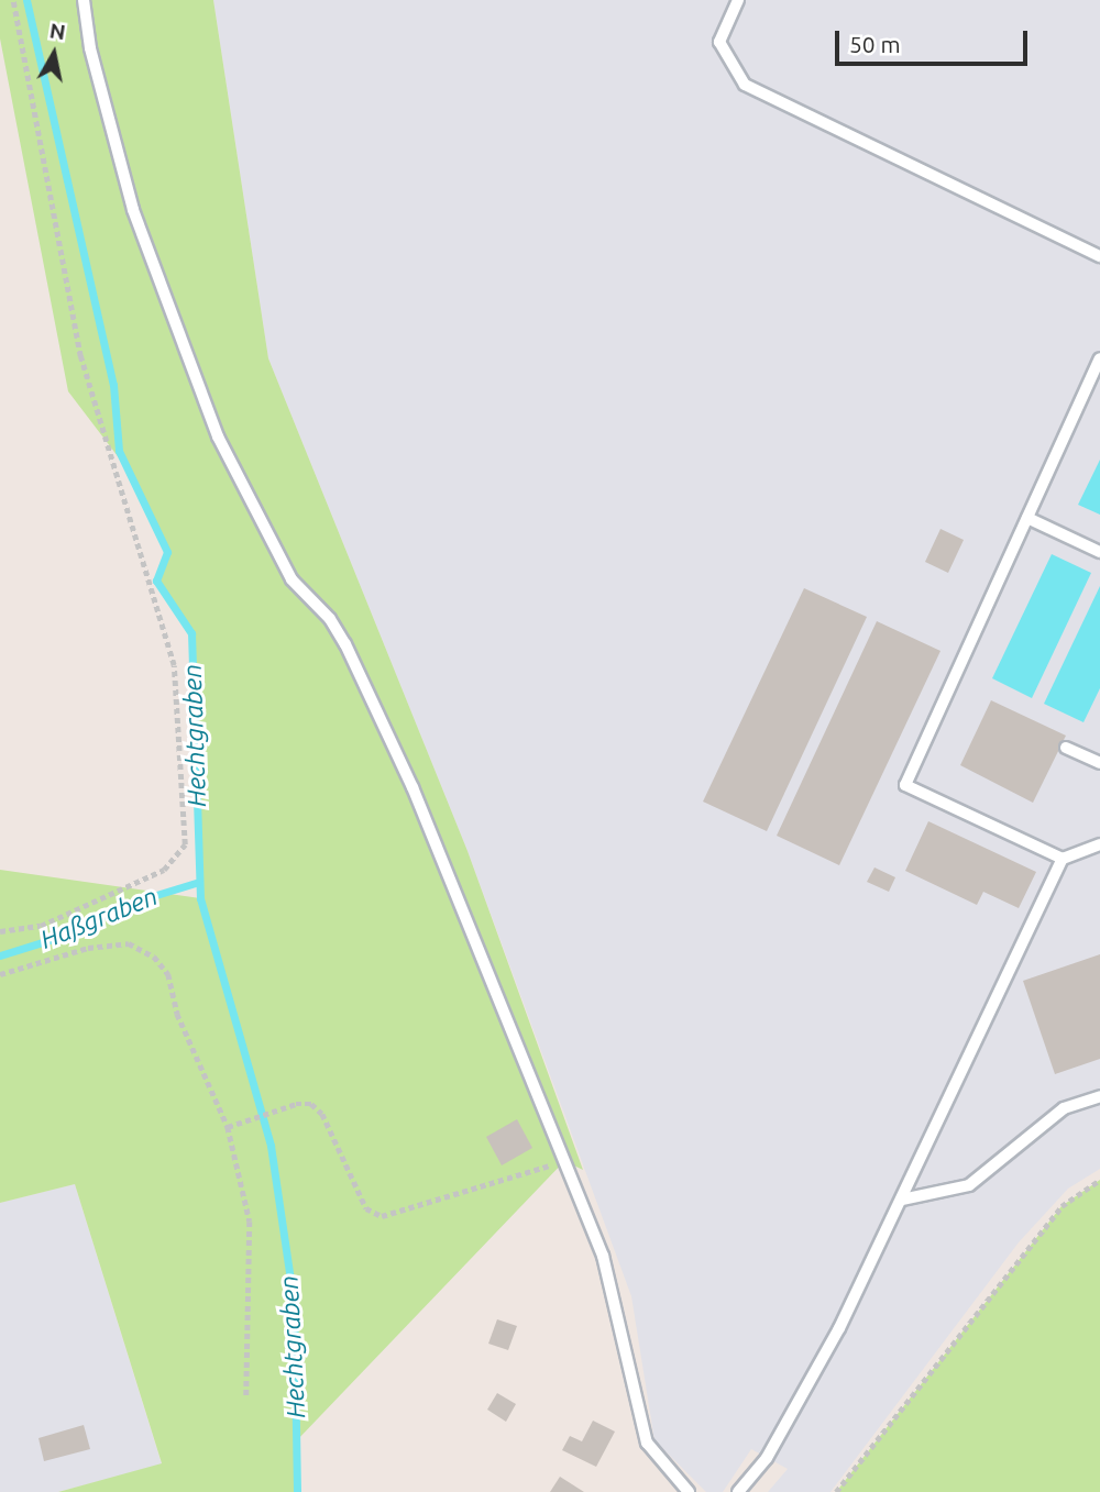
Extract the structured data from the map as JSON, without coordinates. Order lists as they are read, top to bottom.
{
  "water": ["Hechtgraben", "Haßgraben"],
  "scale_bar": "50 m",
  "north": "top"
}
